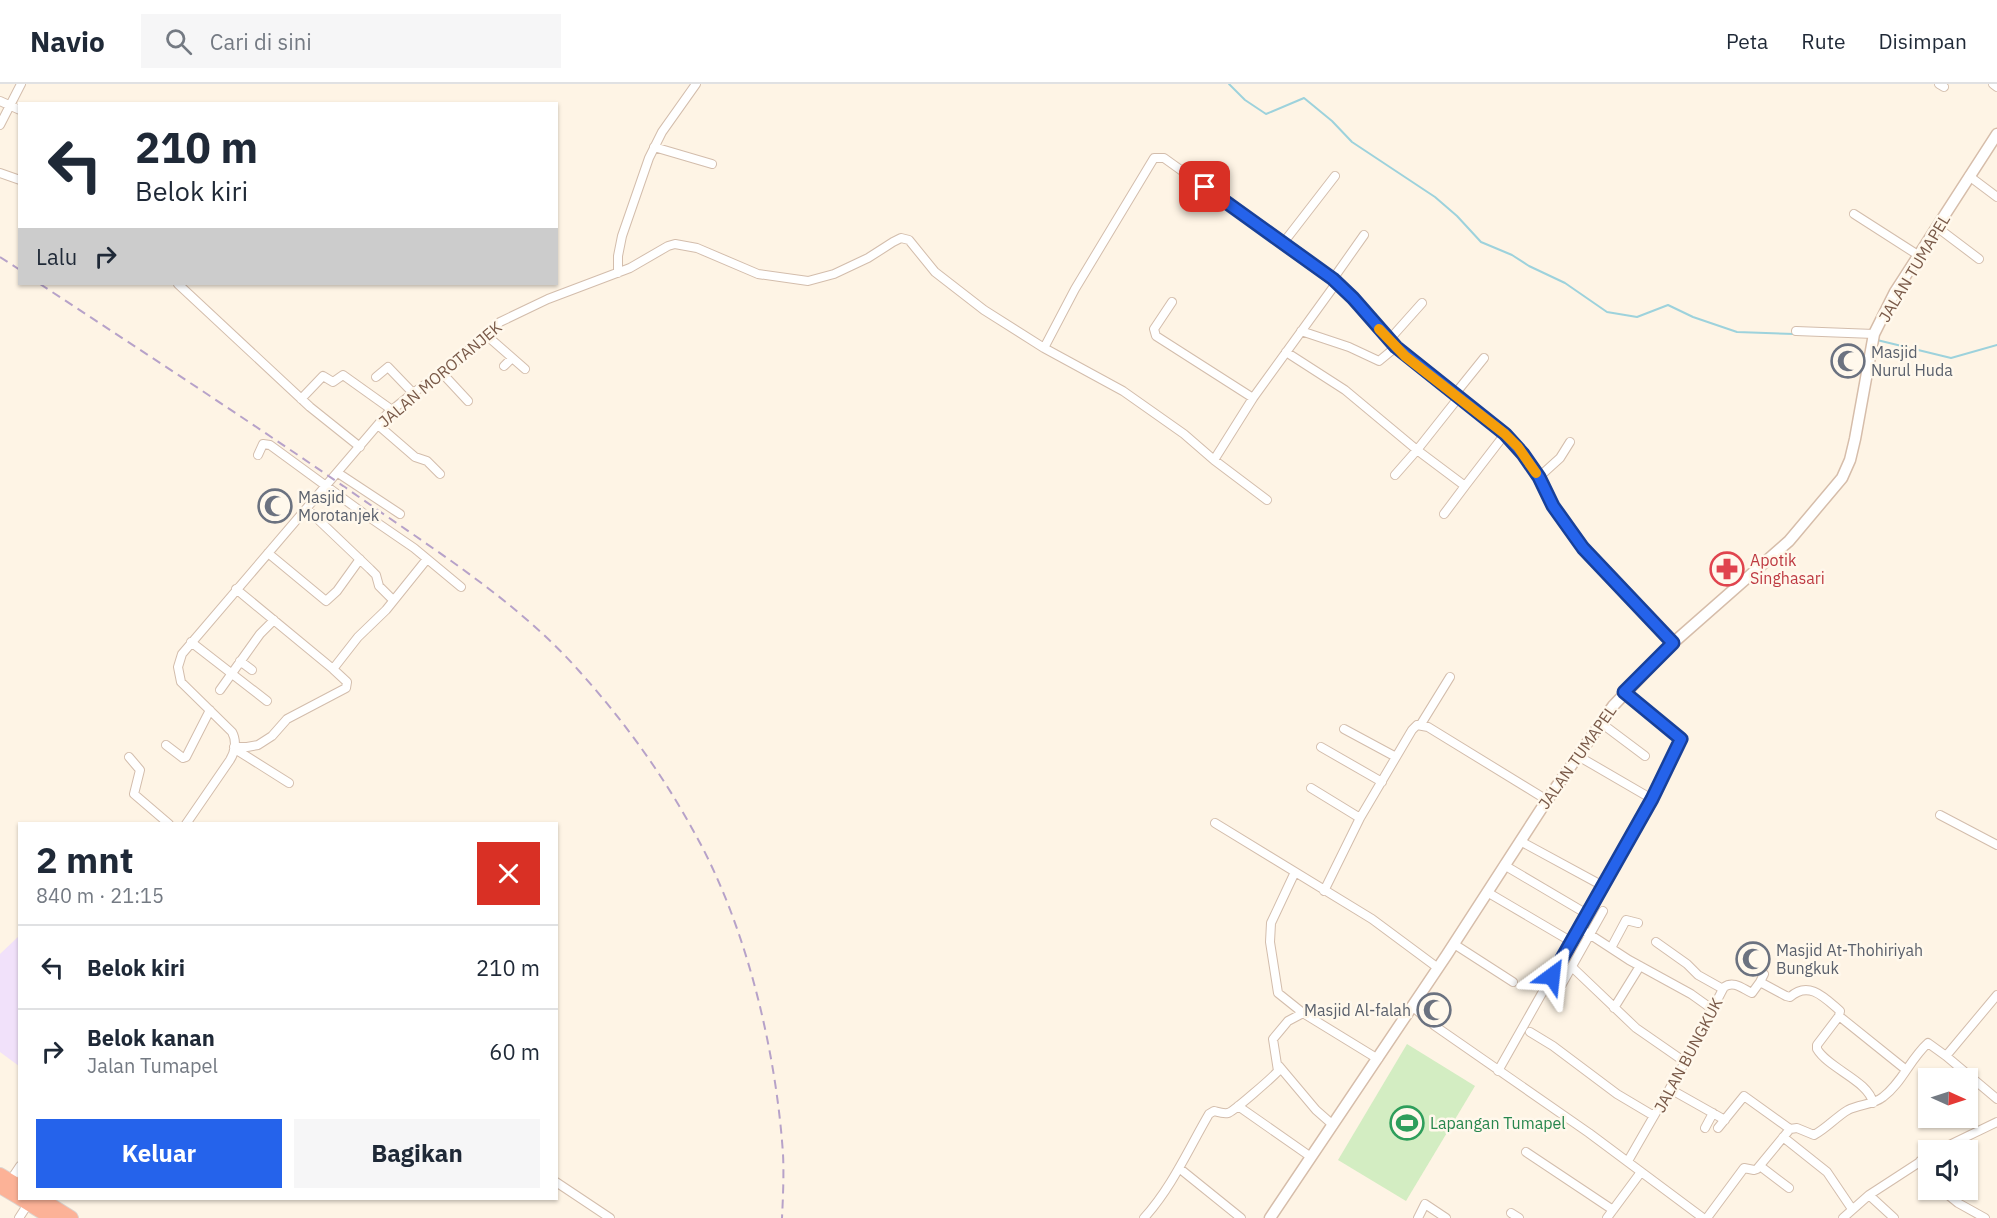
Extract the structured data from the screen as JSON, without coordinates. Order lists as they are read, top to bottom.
{
  "streets": {
    "street": ["JALAN TUMAPEL", "JALAN MOROTANJEK", "JALAN BUNGKUK"]
  },
  "places": {
    "mosque": [
      "Masjid Nurul Huda",
      "Masjid Morotanjek",
      "Masjid At-Thohiriyah Bungkuk",
      "Masjid Al-falah"
    ],
    "pharmacy": ["Apotik Singhasari"],
    "sports": ["Lapangan Tumapel"]
  },
  "north": "right",
  "page": {
    "header": "Navio",
    "search": "Cari di sini",
    "nav": ["Peta", "Rute", "Disimpan"],
    "turn": ["210 m", "Belok kiri"],
    "then": "Lalu",
    "heading": ["2 mnt", "840 m · 21:15"],
    "list": [
      {
        "name": "Belok kiri",
        "value": "210 m"
      },
      {
        "name": "Belok kanan",
        "note": "Jalan Tumapel",
        "value": "60 m"
      }
    ],
    "buttons": ["Keluar", "Bagikan"]
  }
}
